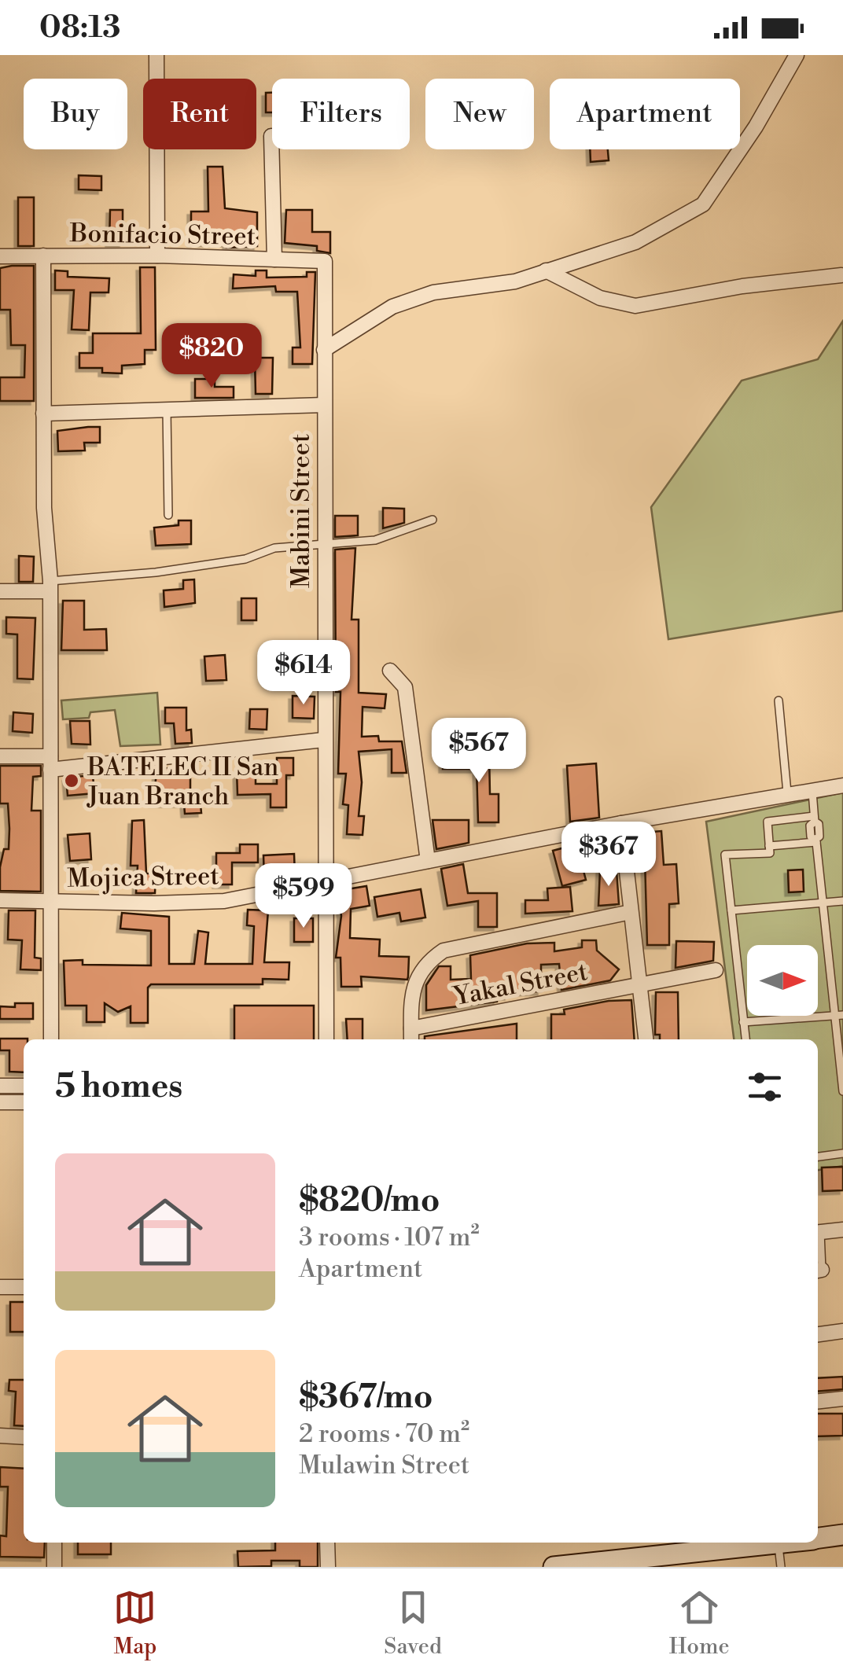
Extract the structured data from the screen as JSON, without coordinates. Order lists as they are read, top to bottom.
{
  "streets": {
    "street": [
      "Bonifacio Street",
      "Mabini Street",
      "Mojica Street",
      "Yakal Street"
    ]
  },
  "crossings": [
    ["Bonifacio Street", "Mabini Street"],
    ["Mabini Street", "Mojica Street"]
  ],
  "places": ["BATELEC II San Juan Branch"],
  "north": "right",
  "page": {
    "status": "08:13",
    "chip": [
      "Buy",
      "Rent",
      "Filters",
      "New",
      "Apartment"
    ],
    "price": [
      "$820",
      "$614",
      "$567",
      "$367",
      "$599"
    ],
    "heading": "5 homes",
    "list": [
      {
        "name": "$820/mo",
        "note": "3 rooms · 107 m² · Apartment"
      },
      {
        "name": "$367/mo",
        "note": "2 rooms · 70 m² · Mulawin Street"
      }
    ],
    "tabs": ["Map", "Saved", "Home"]
  }
}
